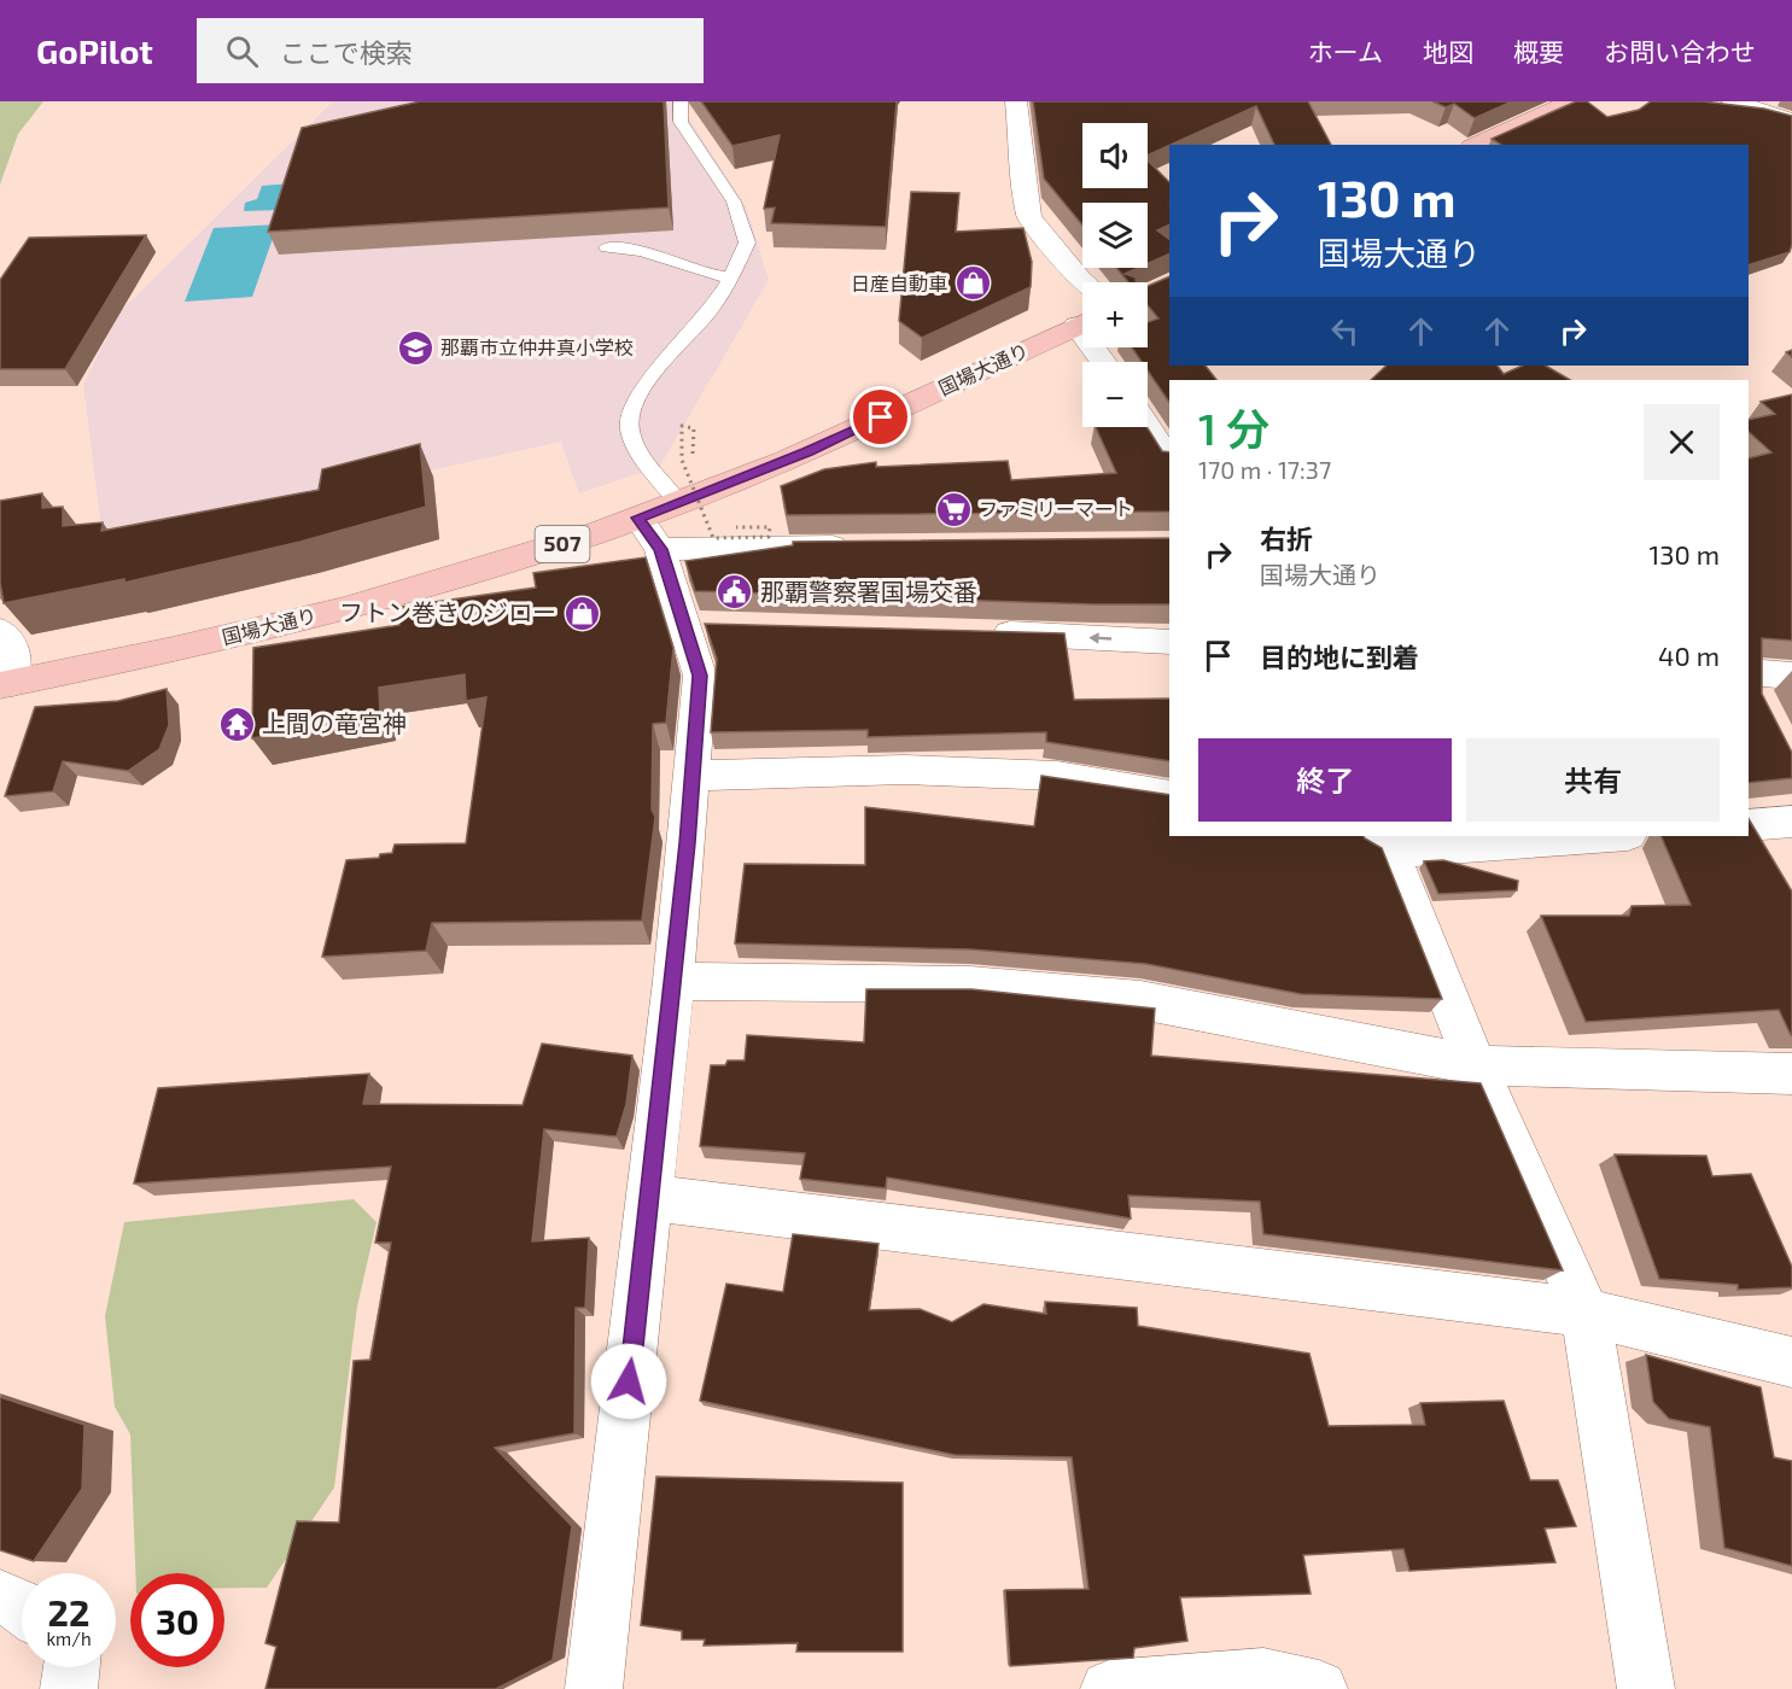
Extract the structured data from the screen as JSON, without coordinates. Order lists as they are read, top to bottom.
{
  "streets": {
    "highway": ["国場大通り", "507"]
  },
  "places": {
    "shop": ["日産自動車", "フトン巻きのジロー"],
    "school or university": ["那覇市立仲井真小学校"],
    "supermarket": ["ファミリーマート"],
    "public building": ["那覇警察署国場交番"],
    "temple": ["上間の竜宮神"]
  },
  "page": {
    "header": "GoPilot",
    "search": "ここで検索",
    "nav": [
      "ホーム",
      "地図",
      "概要",
      "お問い合わせ"
    ],
    "map_buttons": ["+", "−"],
    "turn": ["130 m", "国場大通り"],
    "heading": ["1 分", "170 m · 17:37"],
    "list": [
      {
        "name": "右折",
        "note": "国場大通り",
        "value": "130 m"
      },
      {
        "name": "目的地に到着",
        "value": "40 m"
      }
    ],
    "buttons": ["終了", "共有"],
    "speed": "22 km/h",
    "limit": "30"
  }
}
